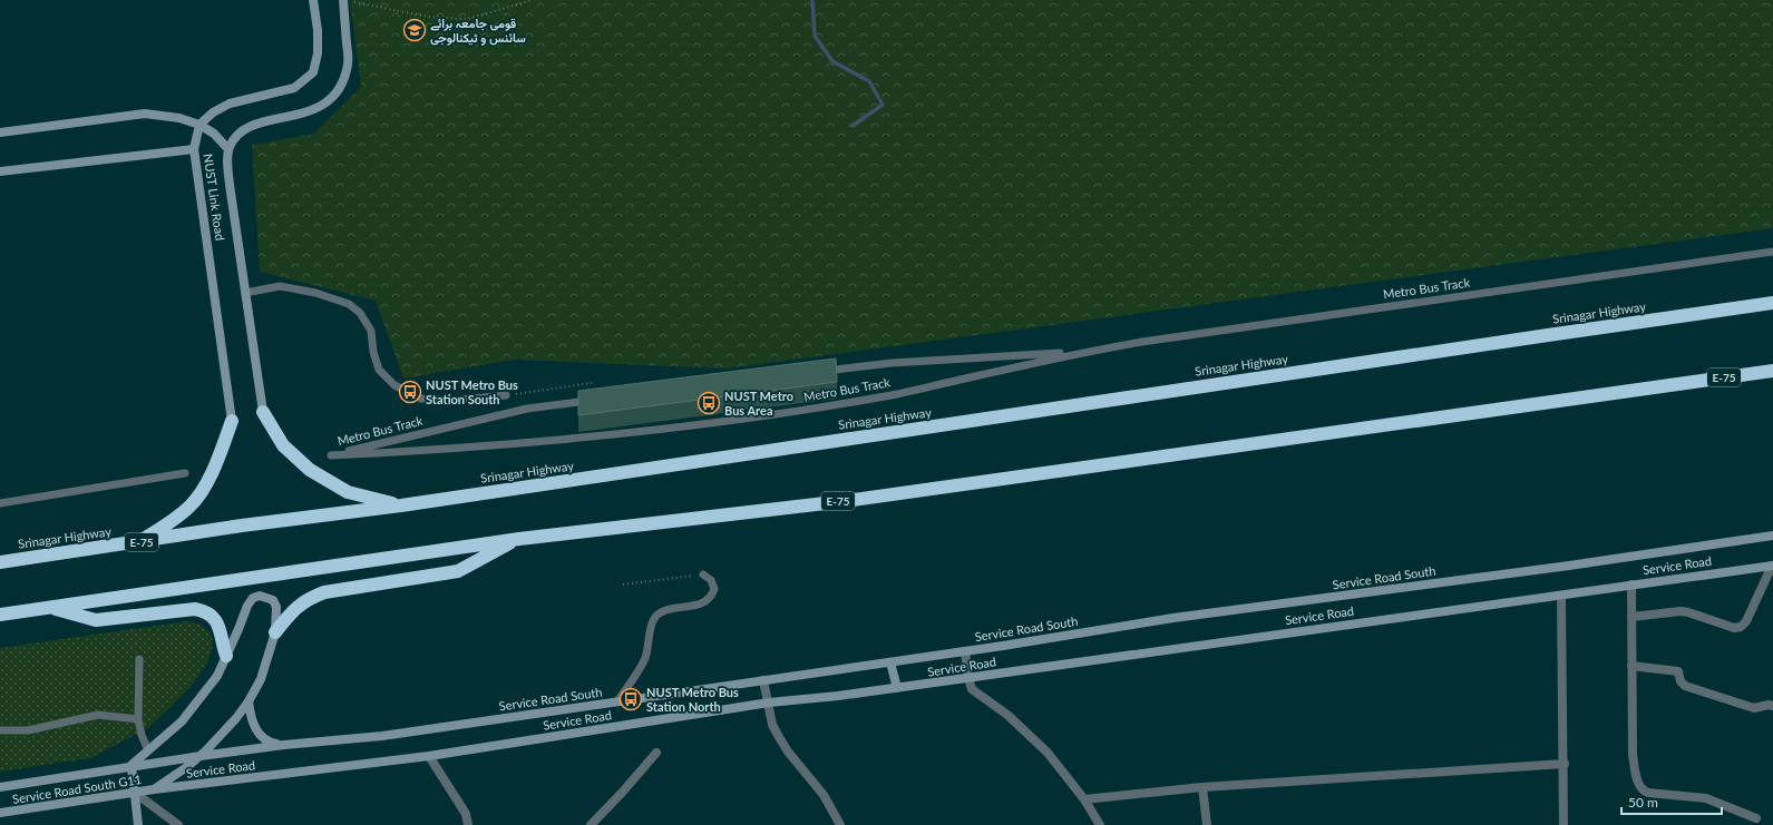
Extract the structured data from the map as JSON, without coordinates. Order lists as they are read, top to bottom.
{
  "streets": {
    "highway": ["Srinagar Highway", "E-75"],
    "main road": [
      "NUST Link Road",
      "Service Road",
      "Service Road South",
      "Service Road South G11"
    ],
    "lane": ["Metro Bus Track"]
  },
  "crossings": [
    ["Service Road", "Service Road South G11"],
    ["Service Road South", "Service Road South G11"]
  ],
  "places": {
    "school or university": ["قومی جامعہ برائے سائنس و ٹیکنالوجی"],
    "bus stop": ["NUST Metro Bus Station South", "NUST Metro Bus Area", "NUST Metro Bus Station North"]
  },
  "scale_bar": "50 m"
}
